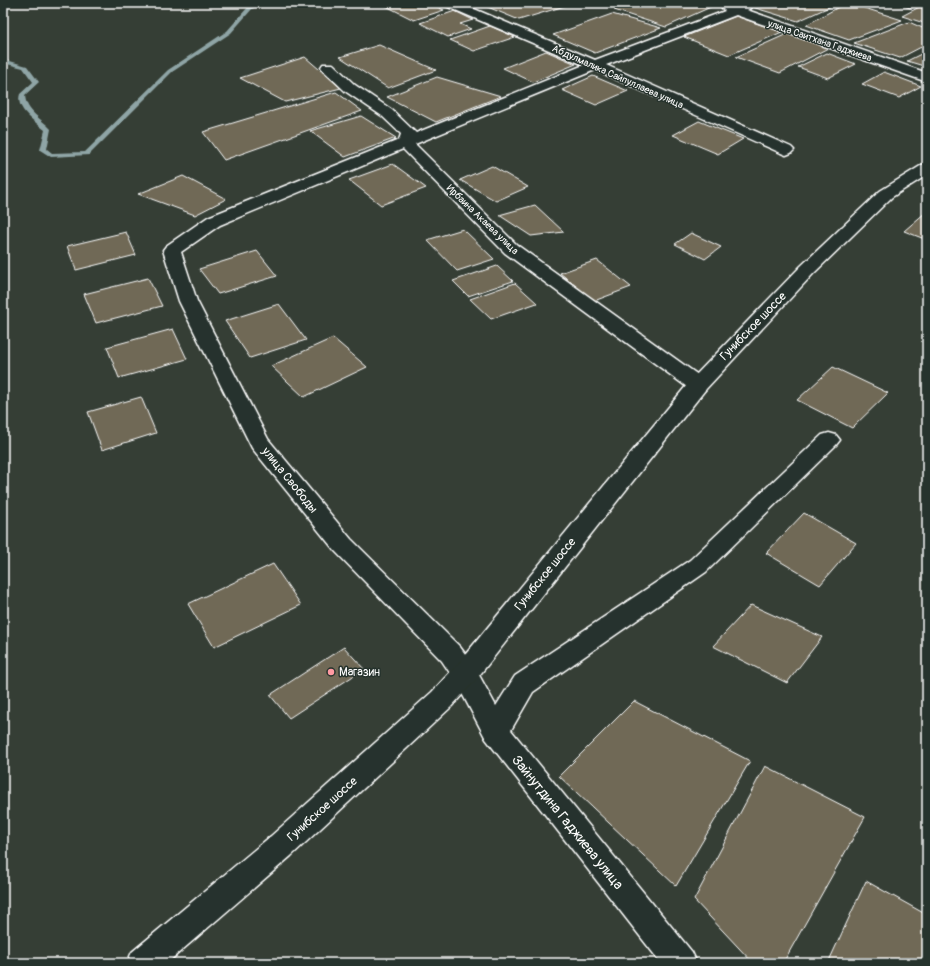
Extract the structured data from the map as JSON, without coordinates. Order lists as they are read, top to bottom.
{
  "streets": {
    "street": [
      "улица Саитхана Гаджиева",
      "Абдулмалика Сайпуллаева улица",
      "Ирбаина Акаева улица",
      "Гунибское шоссе",
      "улица Свободы",
      "Зайнутдина Гаджиева улица"
    ]
  },
  "crossings": [
    ["Ирбаина Акаева улица", "Гунибское шоссе"],
    ["Ирбаина Акаева улица", "улица Свободы"],
    ["Гунибское шоссе", "улица Свободы"],
    ["Гунибское шоссе", "Зайнутдина Гаджиева улица"],
    ["улица Свободы", "Зайнутдина Гаджиева улица"]
  ],
  "places": ["Магазин"]
}
